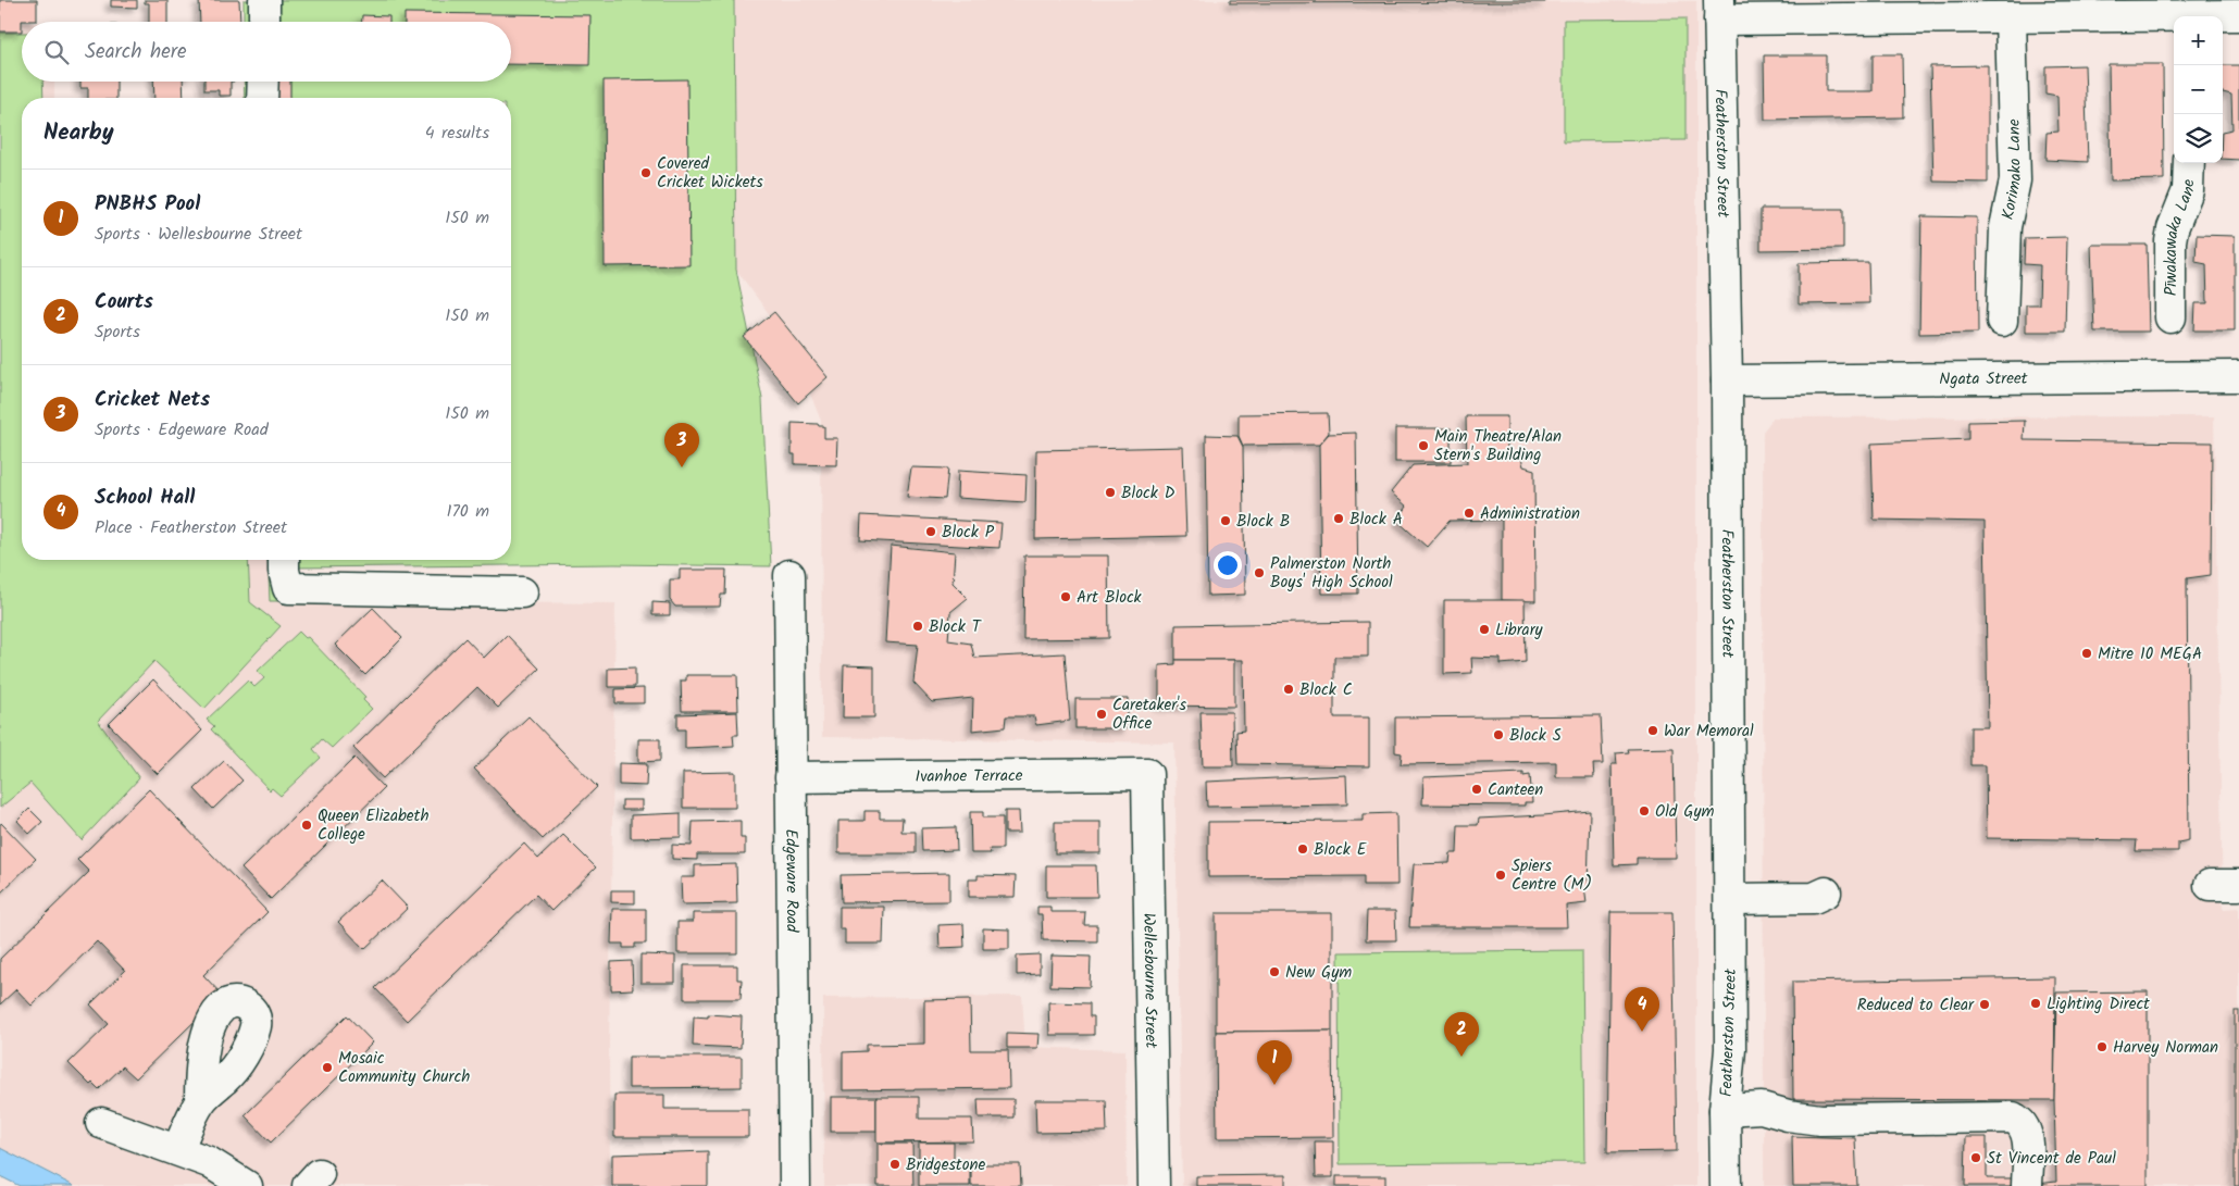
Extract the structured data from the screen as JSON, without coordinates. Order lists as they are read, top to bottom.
{
  "streets": {
    "street": [
      "Featherston Street",
      "Korimako Lane",
      "Pīwakawaka Lane",
      "Ngata Street",
      "Ivanhoe Terrace",
      "Edgeware Road",
      "Wellesbourne Street"
    ]
  },
  "crossings": [
    ["Featherston Street", "Ngata Street"],
    ["Ivanhoe Terrace", "Edgeware Road"],
    ["Ivanhoe Terrace", "Wellesbourne Street"]
  ],
  "places": [
    "Covered Cricket Wickets",
    "Main Theatre/Alan Stern's Building",
    "Block D",
    "Administration",
    "Block A",
    "Block B",
    "Block P",
    "Palmerston North Boys' High School",
    "Art Block",
    "Block T",
    "Library",
    "Mitre 10 MEGA",
    "Block C",
    "Caretaker's Office",
    "War Memoral",
    "Block S",
    "Canteen",
    "Old Gym",
    "Queen Elizabeth College",
    "Block E",
    "Spiers Centre (M)",
    "New Gym",
    "Lighting Direct",
    "Reduced to Clear",
    "Harvey Norman",
    "Mosaic Community Church",
    "St Vincent de Paul",
    "Bridgestone"
  ],
  "page": {
    "map_buttons": ["+", "−"],
    "search": "Search here",
    "heading": ["Nearby", "4 results"],
    "list": [
      {
        "mark": "1",
        "name": "PNBHS Pool",
        "note": "Sports · Wellesbourne Street",
        "value": "150 m"
      },
      {
        "mark": "2",
        "name": "Courts",
        "note": "Sports",
        "value": "150 m"
      },
      {
        "mark": "3",
        "name": "Cricket Nets",
        "note": "Sports · Edgeware Road",
        "value": "150 m"
      },
      {
        "mark": "4",
        "name": "School Hall",
        "note": "Place · Featherston Street",
        "value": "170 m"
      }
    ],
    "pins": [
      "3",
      "4",
      "2",
      "1"
    ]
  }
}
